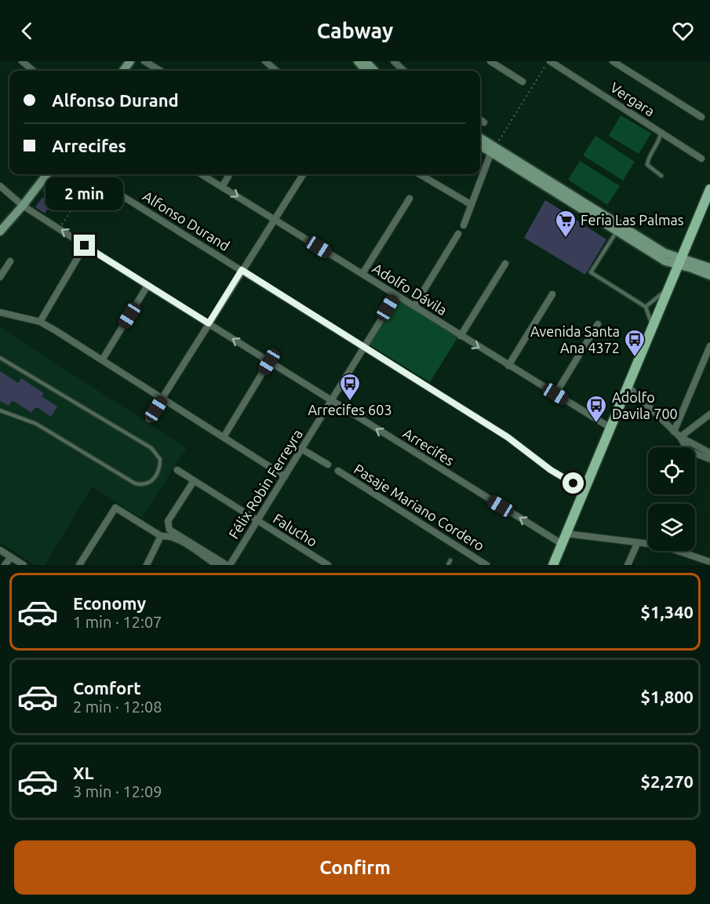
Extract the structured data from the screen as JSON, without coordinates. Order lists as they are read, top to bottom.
{
  "streets": {
    "street": [
      "Vergara",
      "Alfonso Durand",
      "Adolfo Dávila",
      "Arrecifes",
      "Félix Robin Ferreyra",
      "Pasaje Mariano Cordero",
      "Falucho"
    ]
  },
  "crossings": [
    ["Alfonso Durand", "Félix Robin Ferreyra"],
    ["Adolfo Dávila", "Félix Robin Ferreyra"],
    ["Arrecifes", "Félix Robin Ferreyra"],
    ["Félix Robin Ferreyra", "Falucho"]
  ],
  "one_way": ["Arrecifes"],
  "places": {
    "supermarket": ["Feria Las Palmas"],
    "bus stop": ["Avenida Santa Ana 4372", "Arrecifes 603", "Adolfo Davila 700"]
  },
  "page": {
    "header": "Cabway",
    "banner": ["Alfonso Durand", "Arrecifes"],
    "bubble": "2 min",
    "list": [
      {
        "name": "Economy",
        "note": "1 min · 12:07",
        "value": "$1,340"
      },
      {
        "name": "Comfort",
        "note": "2 min · 12:08",
        "value": "$1,800"
      },
      {
        "name": "XL",
        "note": "3 min · 12:09",
        "value": "$2,270"
      }
    ],
    "buttons": "Confirm"
  }
}
